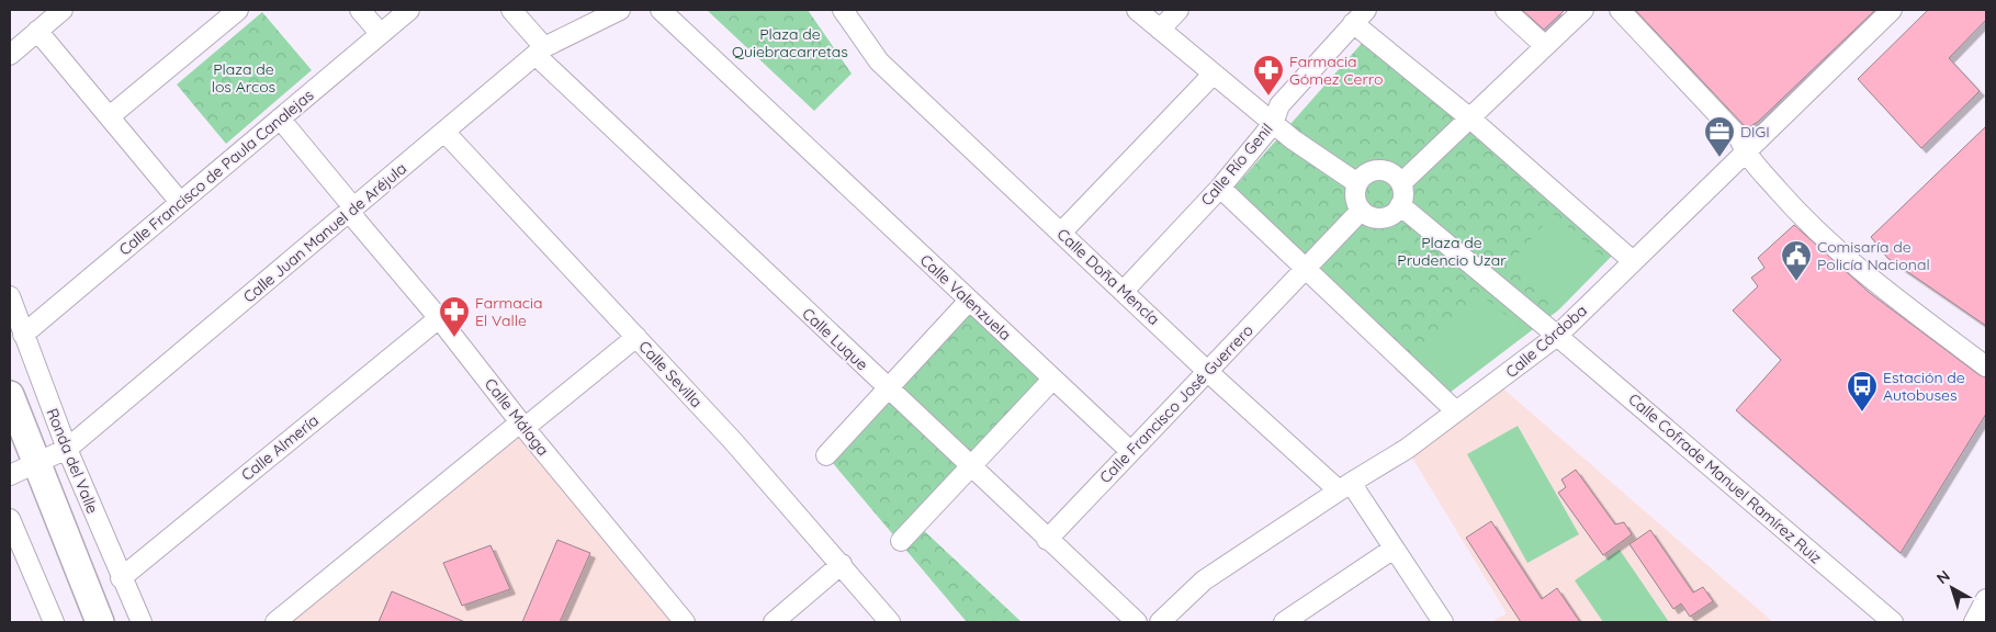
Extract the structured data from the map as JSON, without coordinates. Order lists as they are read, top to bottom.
{
  "streets": {
    "street": [
      "Calle Río Genil",
      "Calle Francisco de Paula Canalejas",
      "Calle Juan Manuel de Aréjula",
      "Calle Doña Mencía",
      "Calle Valenzuela",
      "Calle Luque",
      "Calle Córdoba",
      "Calle Sevilla",
      "Calle Francisco José Guerrero",
      "Calle Málaga",
      "Calle Almería",
      "Ronda del Valle",
      "Calle Cofrade Manuel Ramírez Ruiz"
    ]
  },
  "crossings": [
    ["Calle Río Genil", "Calle Doña Mencía"],
    ["Calle Francisco de Paula Canalejas", "Calle Málaga"],
    ["Calle Francisco de Paula Canalejas", "Ronda del Valle"],
    ["Calle Juan Manuel de Aréjula", "Calle Luque"],
    ["Calle Juan Manuel de Aréjula", "Calle Sevilla"],
    ["Calle Juan Manuel de Aréjula", "Calle Málaga"],
    ["Calle Juan Manuel de Aréjula", "Ronda del Valle"],
    ["Calle Doña Mencía", "Calle Córdoba"],
    ["Calle Doña Mencía", "Calle Francisco José Guerrero"],
    ["Calle Valenzuela", "Calle Francisco José Guerrero"],
    ["Calle Luque", "Calle Francisco José Guerrero"],
    ["Calle Córdoba", "Calle Cofrade Manuel Ramírez Ruiz"],
    ["Calle Málaga", "Calle Almería"],
    ["Calle Almería", "Ronda del Valle"]
  ],
  "parks": ["Plaza de Quiebracarretas", "Plaza de los Arcos", "Plaza de Prudencio Uzar"],
  "places": {
    "pharmacy": ["Farmacia Gómez Cerro", "Farmacia El Valle"],
    "office": ["DIGI"],
    "public building": ["Comisaría de Policía Nacional"],
    "bus stop": ["Estación de Autobuses"]
  },
  "north": "top left"
}
